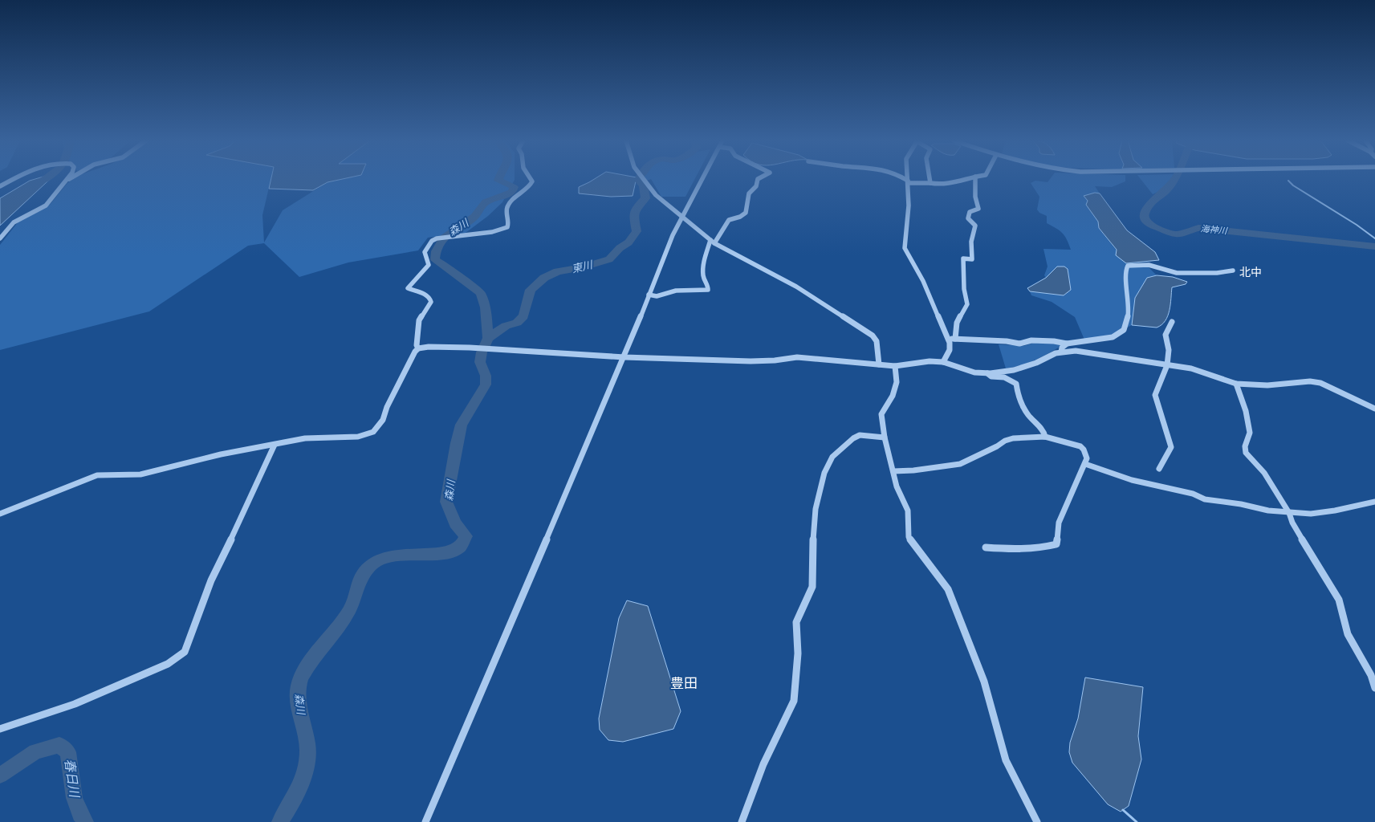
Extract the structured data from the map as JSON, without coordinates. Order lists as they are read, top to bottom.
{
  "districts": ["北中", "豊田"],
  "water": [
    "森川",
    "海神川",
    "東川",
    "春日川"
  ]
}
